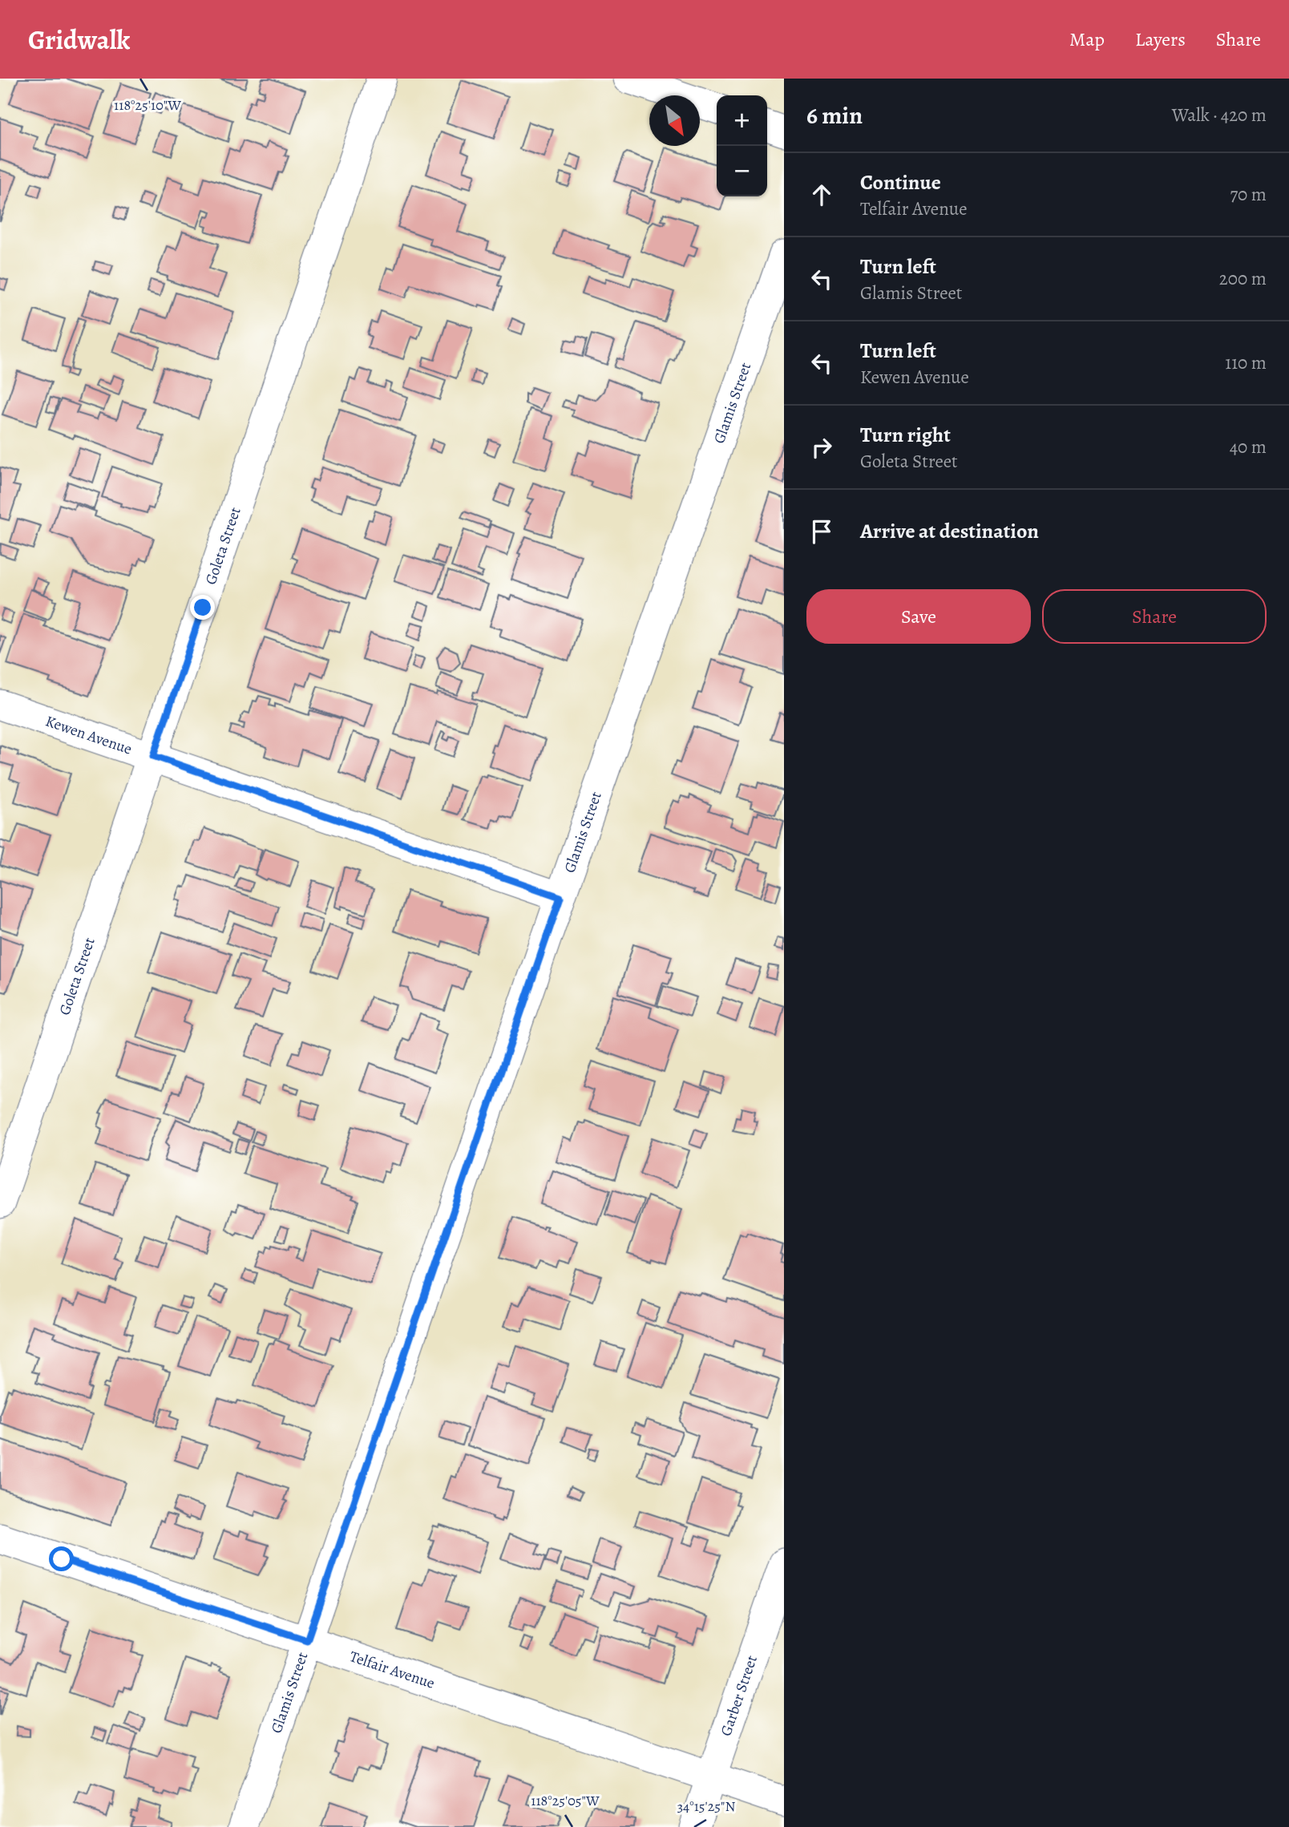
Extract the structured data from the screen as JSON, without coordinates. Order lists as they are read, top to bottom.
{
  "streets": {
    "street": [
      "Glamis Street",
      "Goleta Street",
      "Kewen Avenue",
      "Telfair Avenue",
      "Garber Street"
    ]
  },
  "crossings": [
    ["Glamis Street", "Kewen Avenue"],
    ["Glamis Street", "Telfair Avenue"],
    ["Goleta Street", "Kewen Avenue"],
    ["Telfair Avenue", "Garber Street"]
  ],
  "north": "bottom right",
  "page": {
    "header": "Gridwalk",
    "nav": ["Map", "Layers", "Share"],
    "heading": ["6 min", "Walk · 420 m"],
    "map_buttons": ["+", "−"],
    "list": [
      ["Continue", "Telfair Avenue", "70 m"],
      ["Turn left", "Glamis Street", "200 m"],
      ["Turn left", "Kewen Avenue", "110 m"],
      ["Turn right", "Goleta Street", "40 m"],
      "Arrive at destination"
    ],
    "buttons": ["Save", "Share"]
  },
  "coordinates": ["118°25'10\"W", "118°25'05\"W", "34°15'25\"N"]
}
